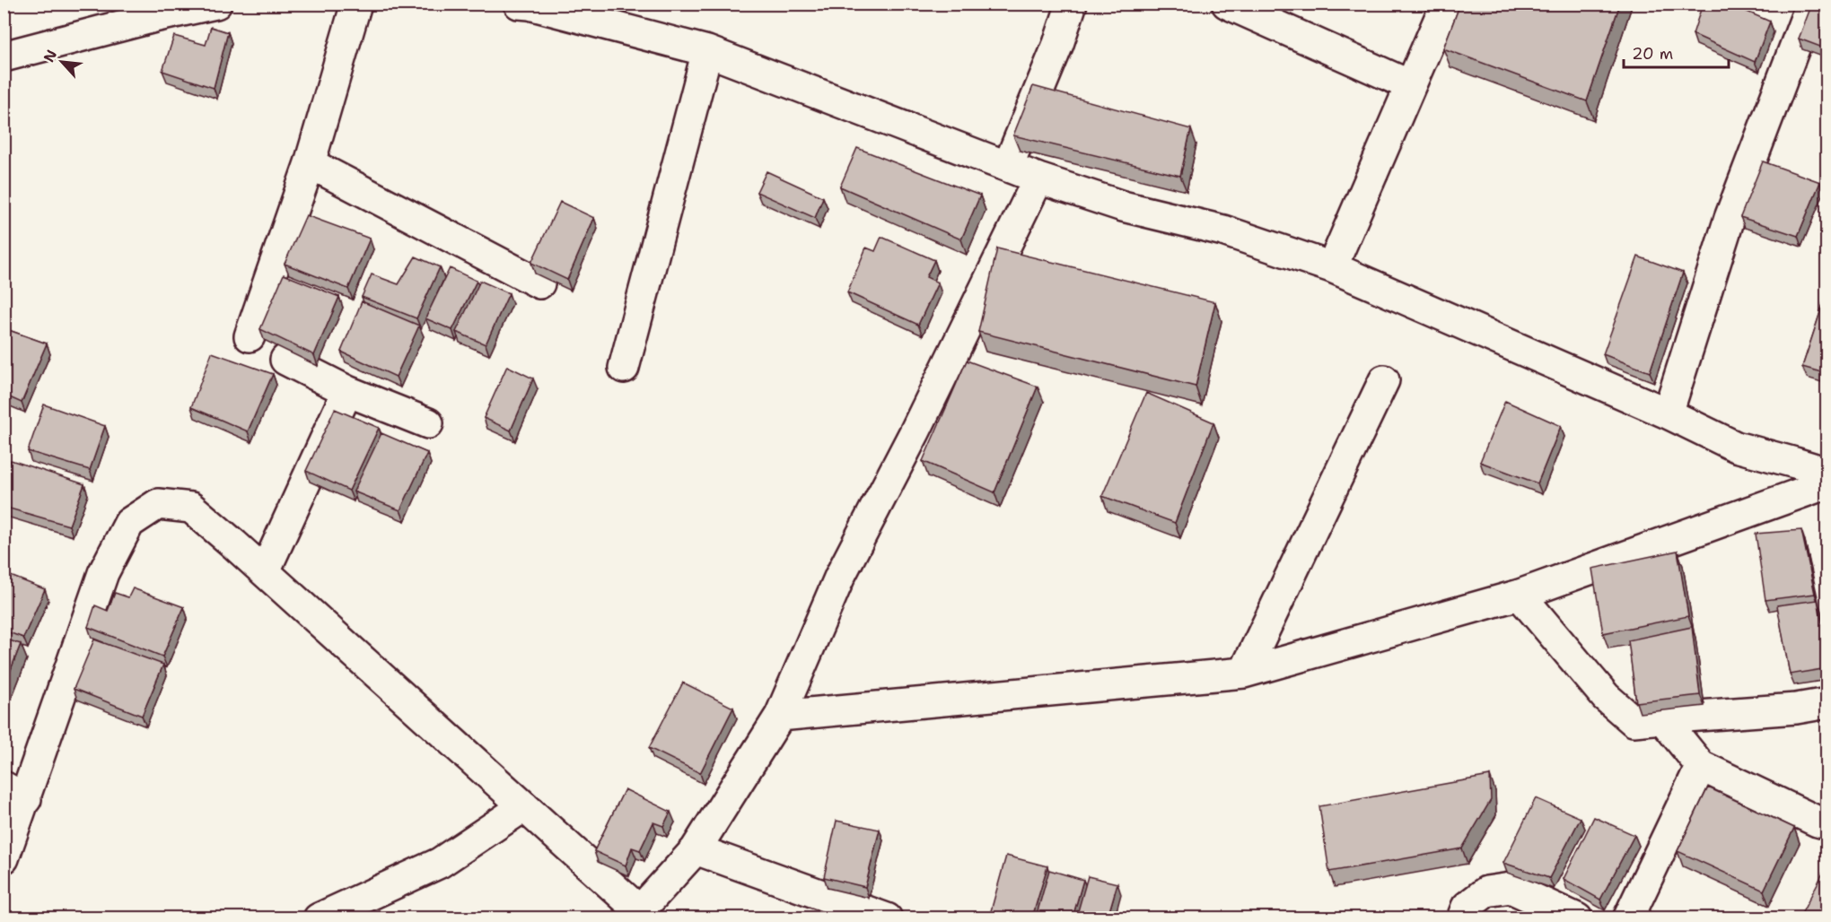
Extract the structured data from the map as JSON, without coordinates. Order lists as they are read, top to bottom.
{
  "scale_bar": "20 m",
  "north": "top left"
}
